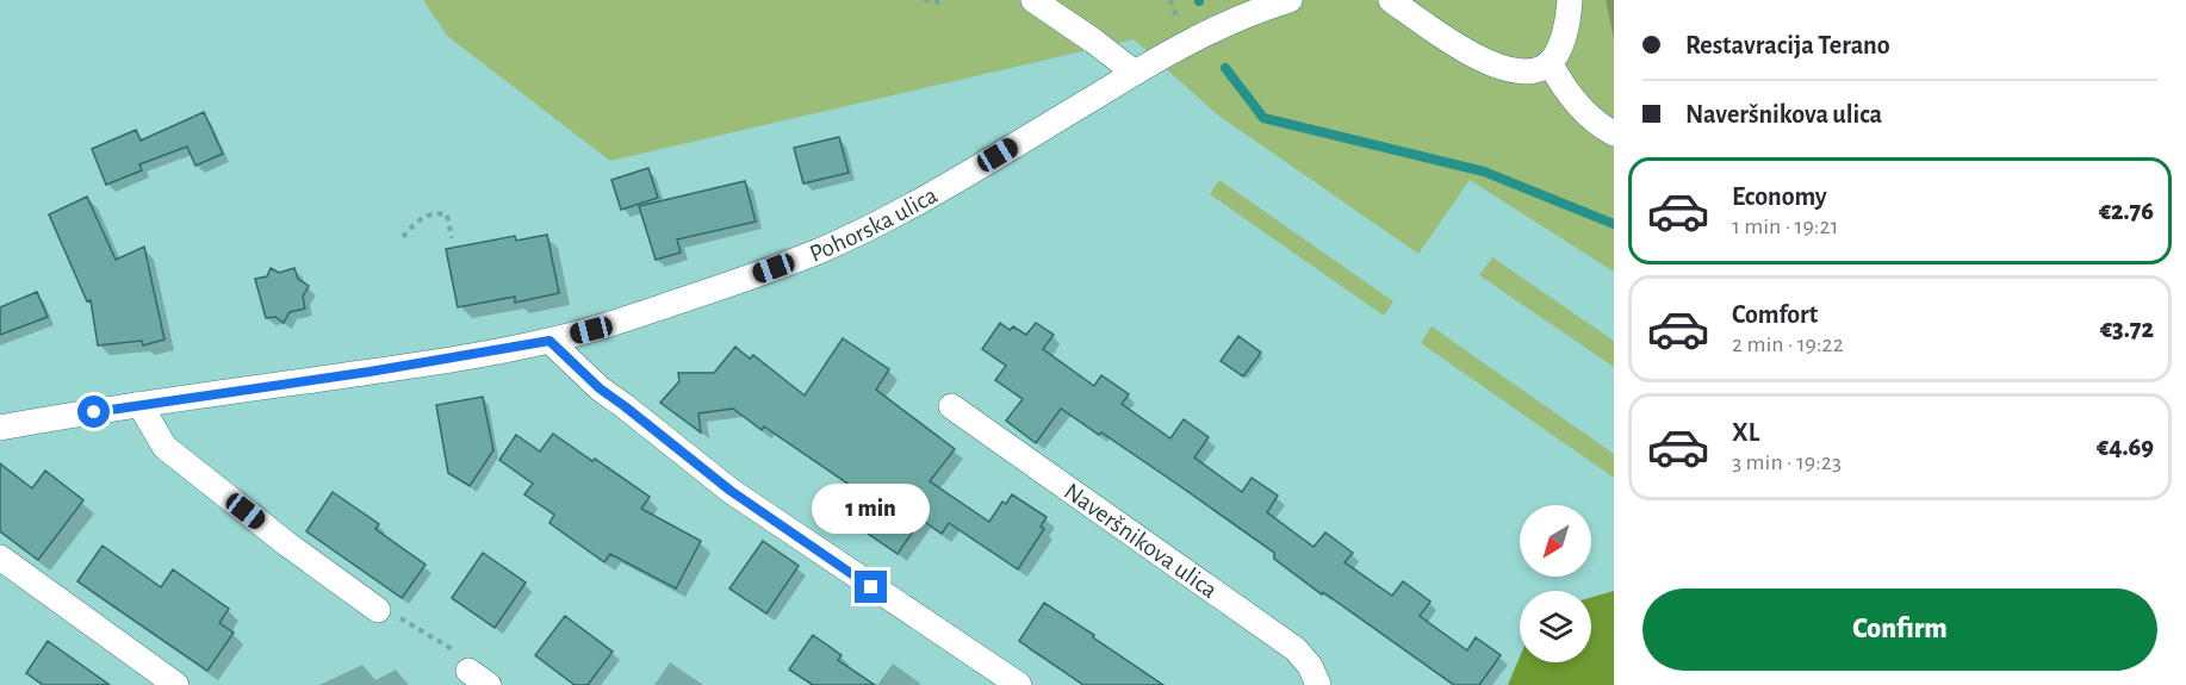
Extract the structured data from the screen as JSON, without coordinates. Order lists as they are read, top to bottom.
{
  "streets": {
    "street": ["Pohorska ulica", "Naveršnikova ulica"]
  },
  "north": "bottom left",
  "page": {
    "banner": ["Restavracija Terano", "Naveršnikova ulica"],
    "list": [
      {
        "name": "Economy",
        "note": "1 min · 19:21",
        "value": "€2.76"
      },
      {
        "name": "Comfort",
        "note": "2 min · 19:22",
        "value": "€3.72"
      },
      {
        "name": "XL",
        "note": "3 min · 19:23",
        "value": "€4.69"
      }
    ],
    "bubble": "1 min",
    "buttons": "Confirm"
  }
}
